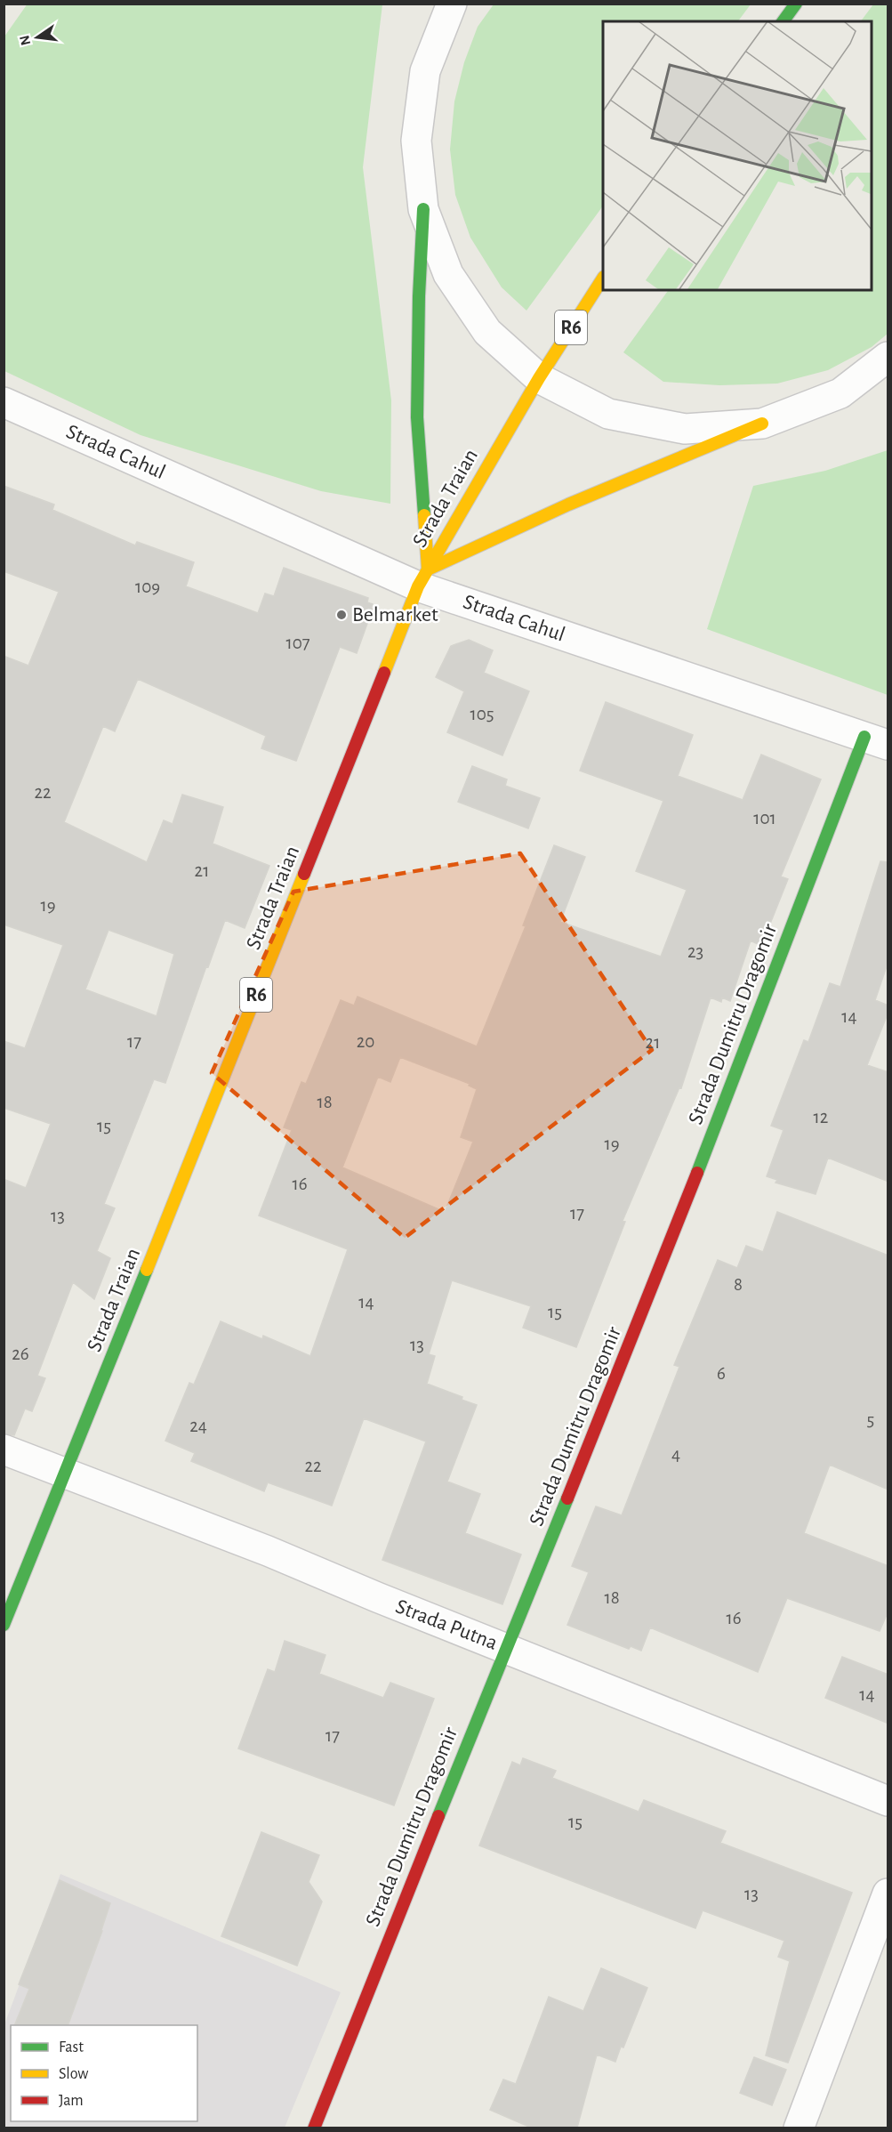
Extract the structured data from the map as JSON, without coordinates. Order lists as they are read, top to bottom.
{
  "streets": {
    "main road": ["R6", "Strada Trаian", "Strada Dumitru Dragomir"],
    "street": ["Strada Cahul", "Strada Putna"]
  },
  "crossings": [
    ["R6", "Strada Trаian"],
    ["Strada Cahul", "Strada Trаian"],
    ["Strada Cahul", "Strada Dumitru Dragomir"],
    ["Strada Trаian", "Strada Putna"],
    ["Strada Dumitru Dragomir", "Strada Putna"]
  ],
  "places": ["Belmarket"],
  "house_numbers": [
    "109",
    "107",
    "105",
    "22",
    "101",
    "21",
    "19",
    "23",
    "14",
    "17",
    "20",
    "21",
    "18",
    "12",
    "15",
    "19",
    "16",
    "17",
    "13",
    "8",
    "14",
    "15",
    "13",
    "26",
    "6",
    "5",
    "24",
    "4",
    "22",
    "18",
    "16",
    "14",
    "17",
    "15",
    "13"
  ],
  "legend": ["Fast", "Slow", "Jam"],
  "north": "left"
}
